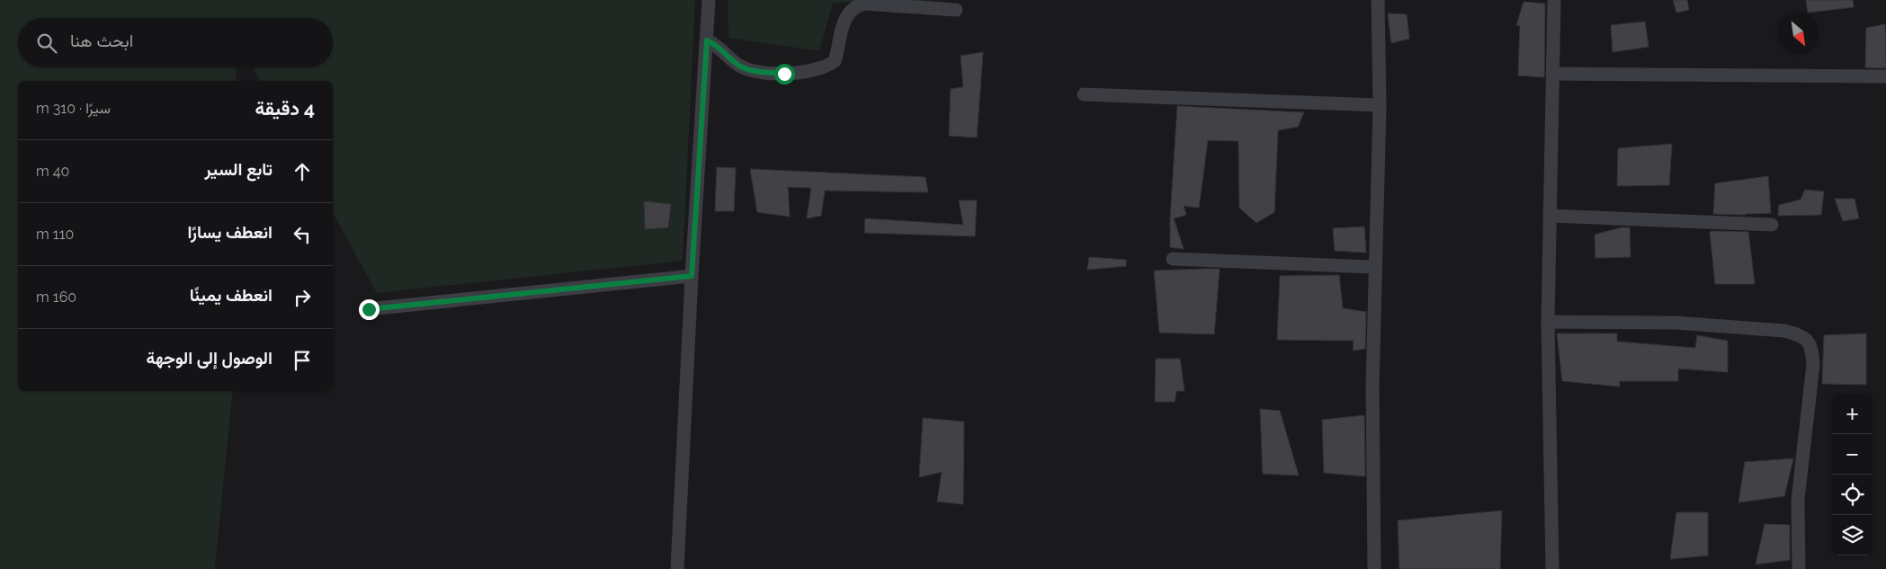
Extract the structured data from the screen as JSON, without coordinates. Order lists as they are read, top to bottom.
{
  "north": "bottom right",
  "page": {
    "search": "ابحث هنا",
    "heading": ["4 دقيقة", "سيرًا · 310 m"],
    "list": [
      ["تابع السير", "40 m"],
      ["انعطف يسارًا", "110 m"],
      ["انعطف يمينًا", "160 m"],
      "الوصول إلى الوجهة"
    ],
    "map_buttons": ["+", "−"]
  }
}
